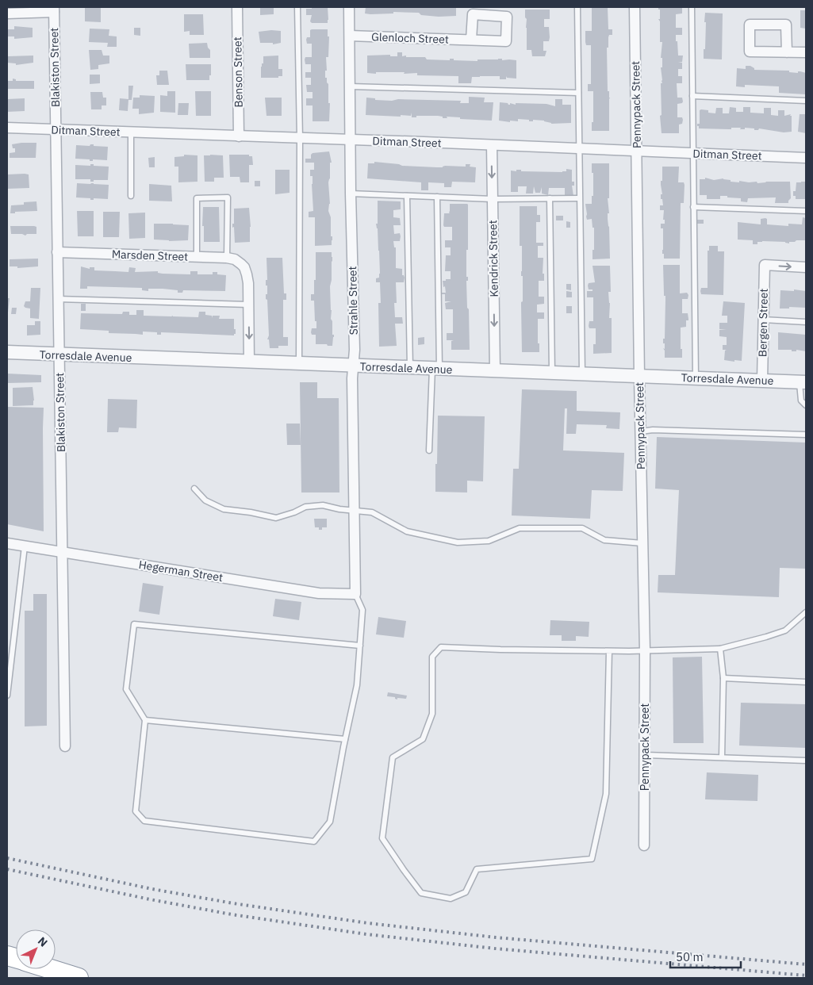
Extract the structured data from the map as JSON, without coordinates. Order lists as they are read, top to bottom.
{
  "streets": {
    "street": [
      "Glenloch Street",
      "Blakiston Street",
      "Benson Street",
      "Pennypack Street",
      "Ditman Street",
      "Marsden Street",
      "Kendrick Street",
      "Strahle Street",
      "Bergen Street",
      "Torresdale Avenue",
      "Hegerman Street"
    ]
  },
  "crossings": [
    ["Glenloch Street", "Strahle Street"],
    ["Blakiston Street", "Ditman Street"],
    ["Blakiston Street", "Marsden Street"],
    ["Blakiston Street", "Torresdale Avenue"],
    ["Blakiston Street", "Hegerman Street"],
    ["Benson Street", "Ditman Street"],
    ["Pennypack Street", "Ditman Street"],
    ["Pennypack Street", "Torresdale Avenue"],
    ["Ditman Street", "Kendrick Street"],
    ["Ditman Street", "Strahle Street"],
    ["Kendrick Street", "Torresdale Avenue"],
    ["Strahle Street", "Torresdale Avenue"],
    ["Strahle Street", "Hegerman Street"],
    ["Bergen Street", "Torresdale Avenue"]
  ],
  "one_way": ["Kendrick Street"],
  "scale_bar": "50 m",
  "north": "top right"
}
